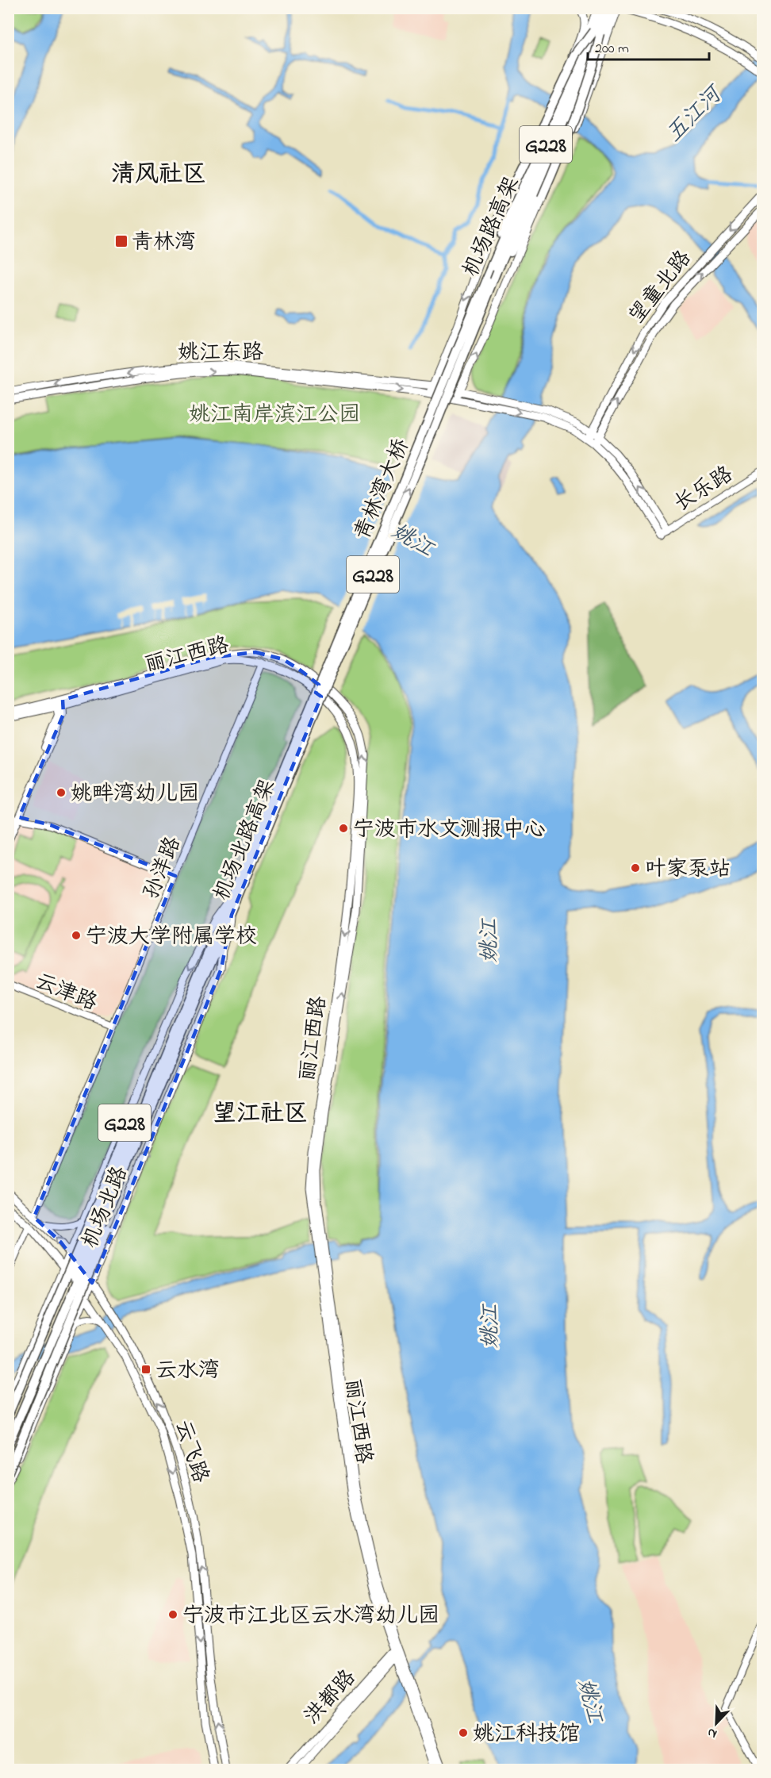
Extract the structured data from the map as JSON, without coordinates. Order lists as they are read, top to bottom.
{
  "streets": {
    "highway": [
      "G228",
      "机场路高架",
      "青林湾大桥",
      "机场北路高架",
      "机场北路"
    ],
    "main road": [
      "望童北路",
      "姚江东路",
      "丽江西路",
      "云飞路",
      "洪都路"
    ],
    "street": ["长乐路", "孙洋路", "云津路"]
  },
  "crossings": [
    ["机场路高架", "青林湾大桥"],
    ["青林湾大桥", "机场北路高架"],
    ["丽江西路", "孙洋路"],
    ["丽江西路", "洪都路"],
    ["机场北路高架", "机场北路"],
    ["孙洋路", "云津路"],
    ["孙洋路", "云飞路"],
    ["机场北路", "云飞路"]
  ],
  "districts": ["清风社区", "望江社区"],
  "water": ["五江河", "姚江"],
  "parks": ["姚江南岸滨江公园"],
  "places": {
    "transit": ["青林湾", "云水湾"],
    "other": [
      "姚畔湾幼儿园",
      "宁波市水文测报中心",
      "叶家泵站",
      "宁波大学附属学校",
      "宁波市江北区云水湾幼儿园",
      "姚江科技馆"
    ]
  },
  "scale_bar": "200 m",
  "north": "bottom left"
}
